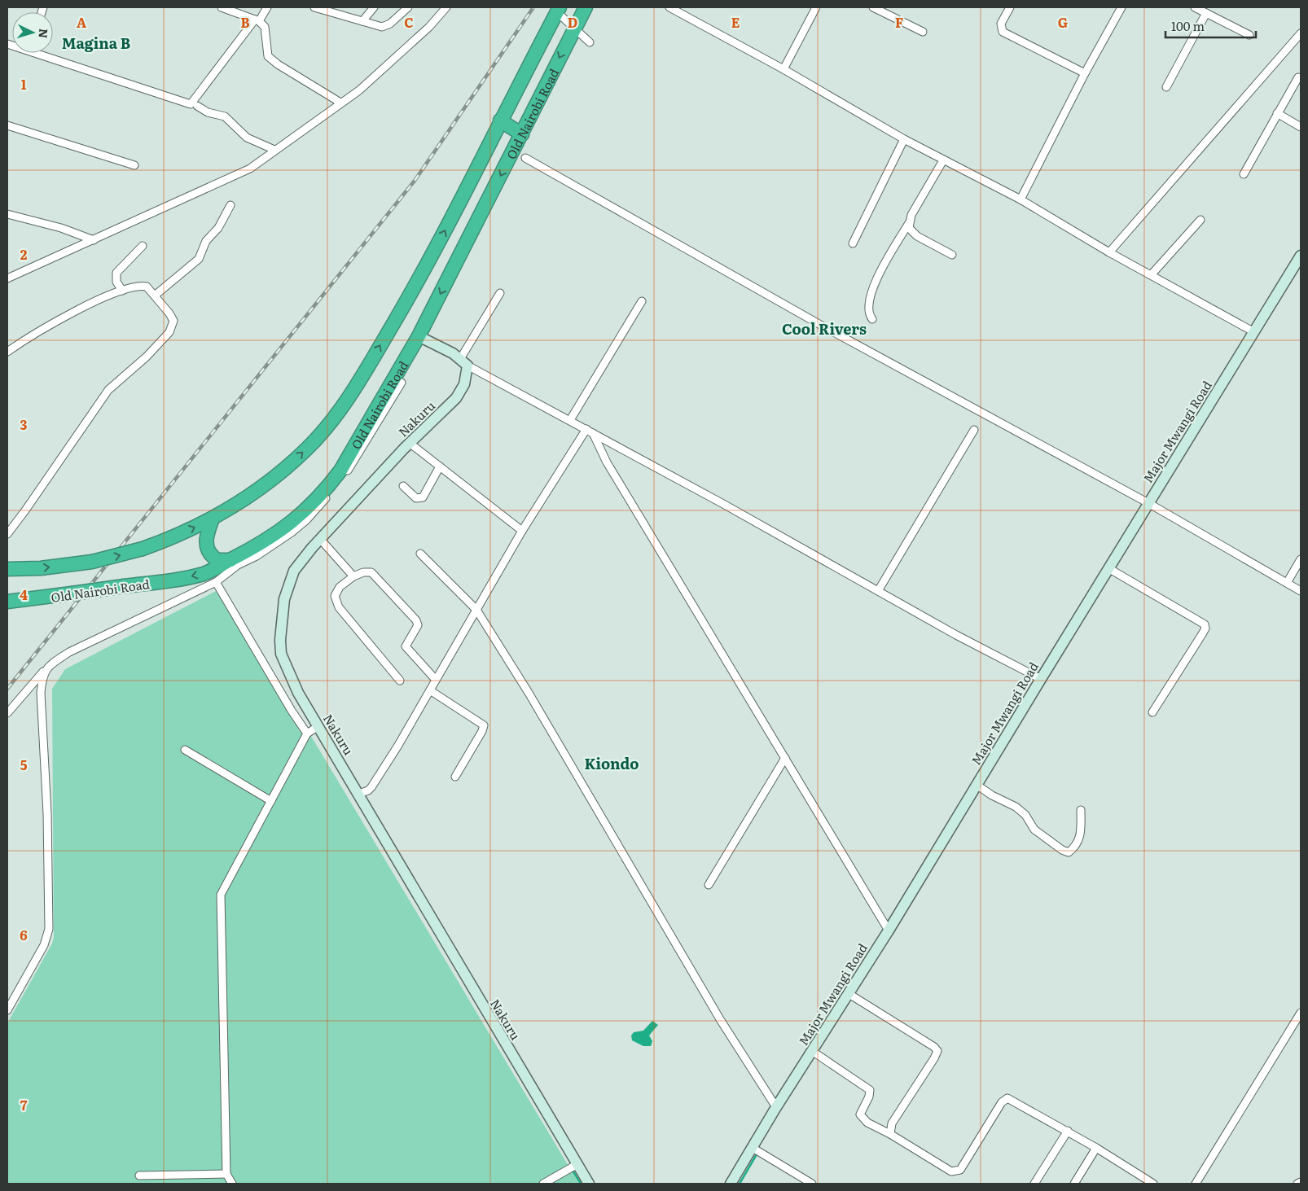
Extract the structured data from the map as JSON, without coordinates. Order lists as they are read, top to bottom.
{
  "streets": {
    "highway": ["Old Nairobi Road"],
    "street": ["Nakuru", "Major Mwangi Road"]
  },
  "districts": ["Magina B", "Cool Rivers", "Kiondo"],
  "scale_bar": "100 m",
  "north": "right",
  "grid": {
    "columns": [
      "A",
      "B",
      "C",
      "D",
      "E",
      "F",
      "G"
    ],
    "rows": [
      "1",
      "2",
      "3",
      "4",
      "5",
      "6",
      "7"
    ]
  }
}
